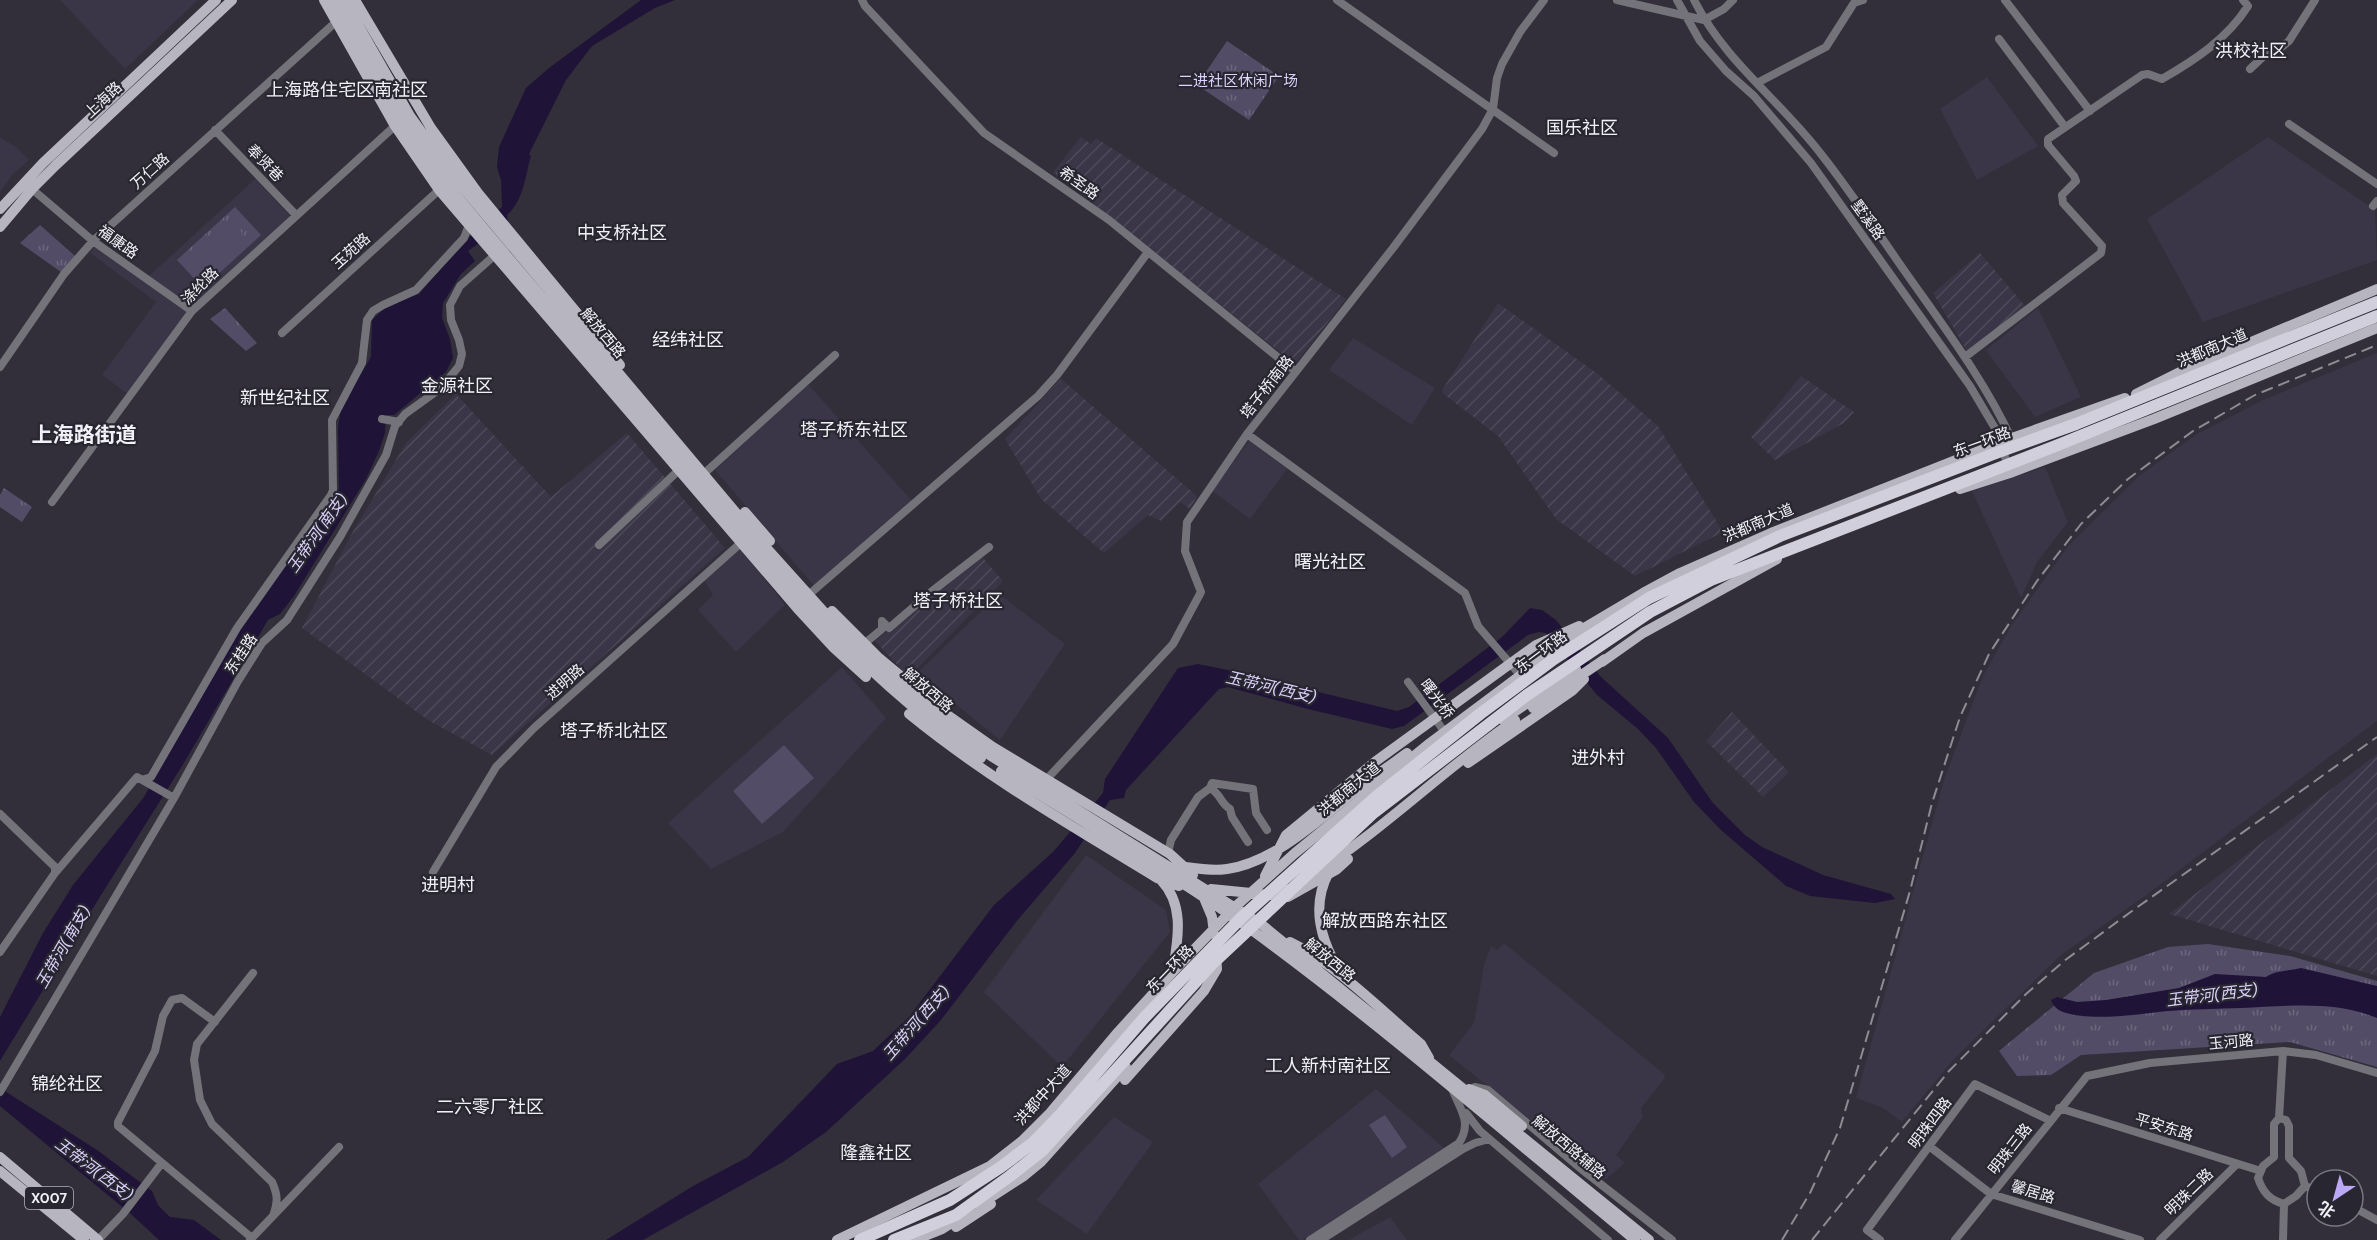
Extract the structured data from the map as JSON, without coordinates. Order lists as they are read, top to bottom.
{
  "streets": {
    "highway": ["东一环路"],
    "main road": [
      "上海路",
      "解放西路",
      "洪都南大道",
      "洪都中大道",
      "解放西路辅路",
      "X007"
    ],
    "street": [
      "奉贤巷",
      "万仁路",
      "希圣路",
      "墅溪路",
      "福康路",
      "玉苑路",
      "涤纶路",
      "塔子桥南路",
      "东桂路",
      "进明路",
      "曙光桥",
      "玉河路",
      "明珠四路",
      "平安东路",
      "明珠三路",
      "馨居路",
      "明珠二路"
    ]
  },
  "crossings": [
    ["上海路", "福康路"],
    ["奉贤巷", "万仁路"],
    ["奉贤巷", "涤纶路"],
    ["万仁路", "福康路"],
    ["希圣路", "塔子桥南路"],
    ["墅溪路", "洪都南大道"],
    ["福康路", "涤纶路"],
    ["解放西路", "洪都南大道"],
    ["解放西路", "塔子桥南路"],
    ["解放西路", "东桂路"],
    ["解放西路", "进明路"],
    ["解放西路", "洪都中大道"],
    ["解放西路", "解放西路辅路"],
    ["洪都南大道", "曙光桥"],
    ["洪都南大道", "洪都中大道"],
    ["玉河路", "明珠三路"],
    ["明珠四路", "明珠三路"],
    ["明珠四路", "馨居路"],
    ["平安东路", "明珠三路"],
    ["平安东路", "明珠二路"],
    ["明珠三路", "馨居路"]
  ],
  "districts": [
    "洪校社区",
    "上海路住宅区南社区",
    "国乐社区",
    "中支桥社区",
    "经纬社区",
    "金源社区",
    "新世纪社区",
    "塔子桥东社区",
    "上海路街道",
    "曙光社区",
    "塔子桥社区",
    "塔子桥北社区",
    "进外村",
    "进明村",
    "解放西路东社区",
    "工人新村南社区",
    "锦纶社区",
    "二六零厂社区",
    "隆鑫社区"
  ],
  "water": ["玉带河(南支)", "玉带河(西支)"],
  "parks": ["二进社区休闲广场"],
  "north": "bottom left"
}
